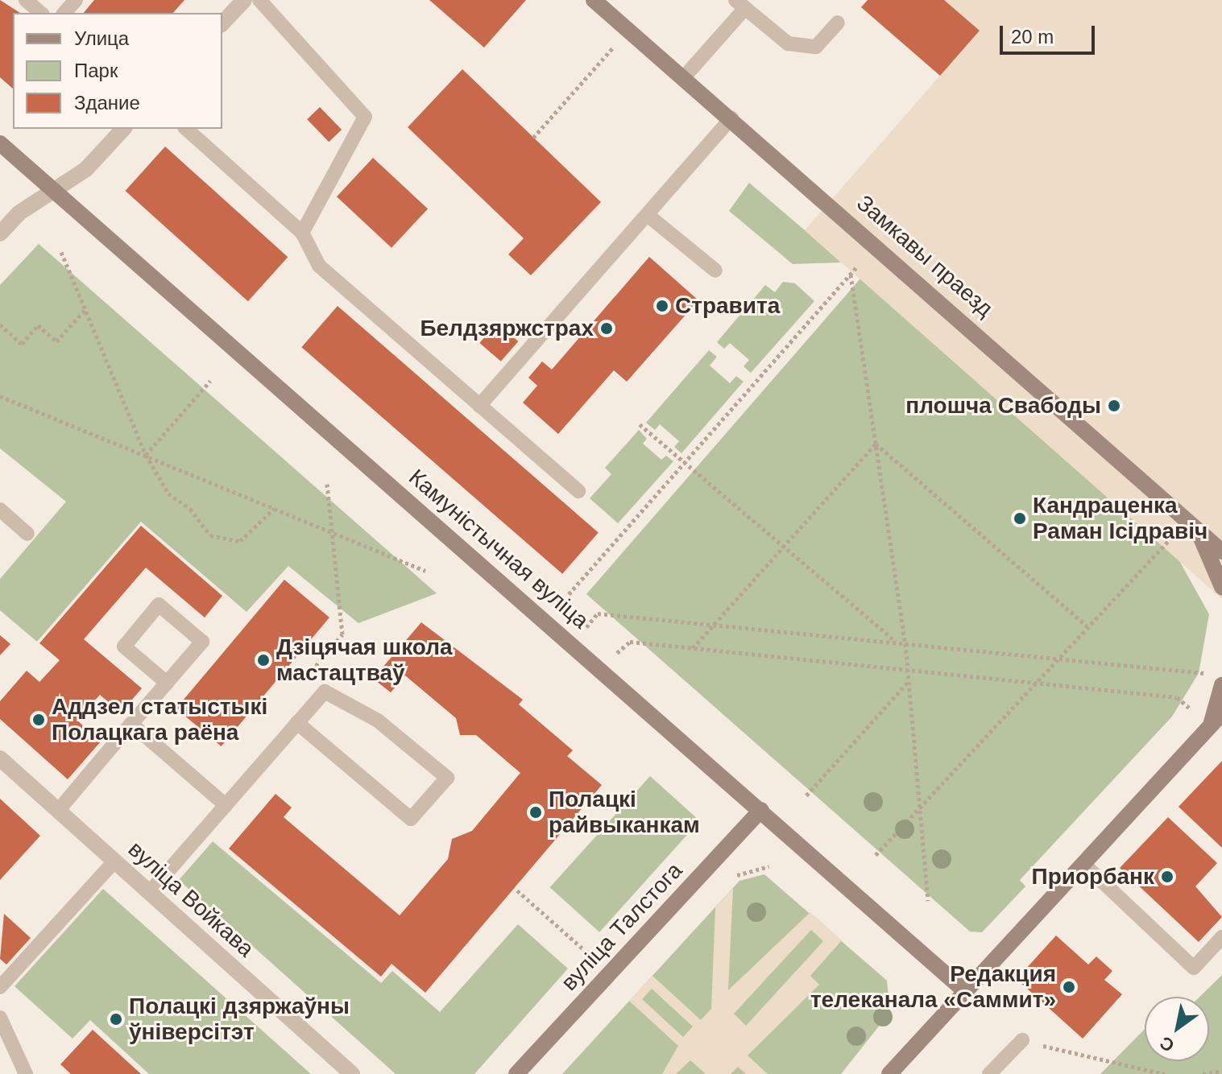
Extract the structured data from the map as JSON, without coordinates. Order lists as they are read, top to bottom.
{
  "streets": {
    "street": [
      "Замкавы праезд",
      "Камуністычная вуліца",
      "вуліца Войкава",
      "вуліца Талстога"
    ]
  },
  "crossings": [
    ["Камуністычная вуліца", "вуліца Талстога"]
  ],
  "places": [
    "Стравита",
    "Белдзяржстрах",
    "плошча Свабоды",
    "Кандраценка Раман Ісідравіч",
    "Дзіцячая школа мастацтваў",
    "Аддзел статыстыкі Полацкага раёна",
    "Полацкі райвыканкам",
    "Приорбанк",
    "Редакция телеканала «Саммит»",
    "Полацкі дзяржаўны ўніверсітэт"
  ],
  "legend": ["Улица", "Парк", "Здание"],
  "scale_bar": "20 m",
  "north": "bottom left"
}
